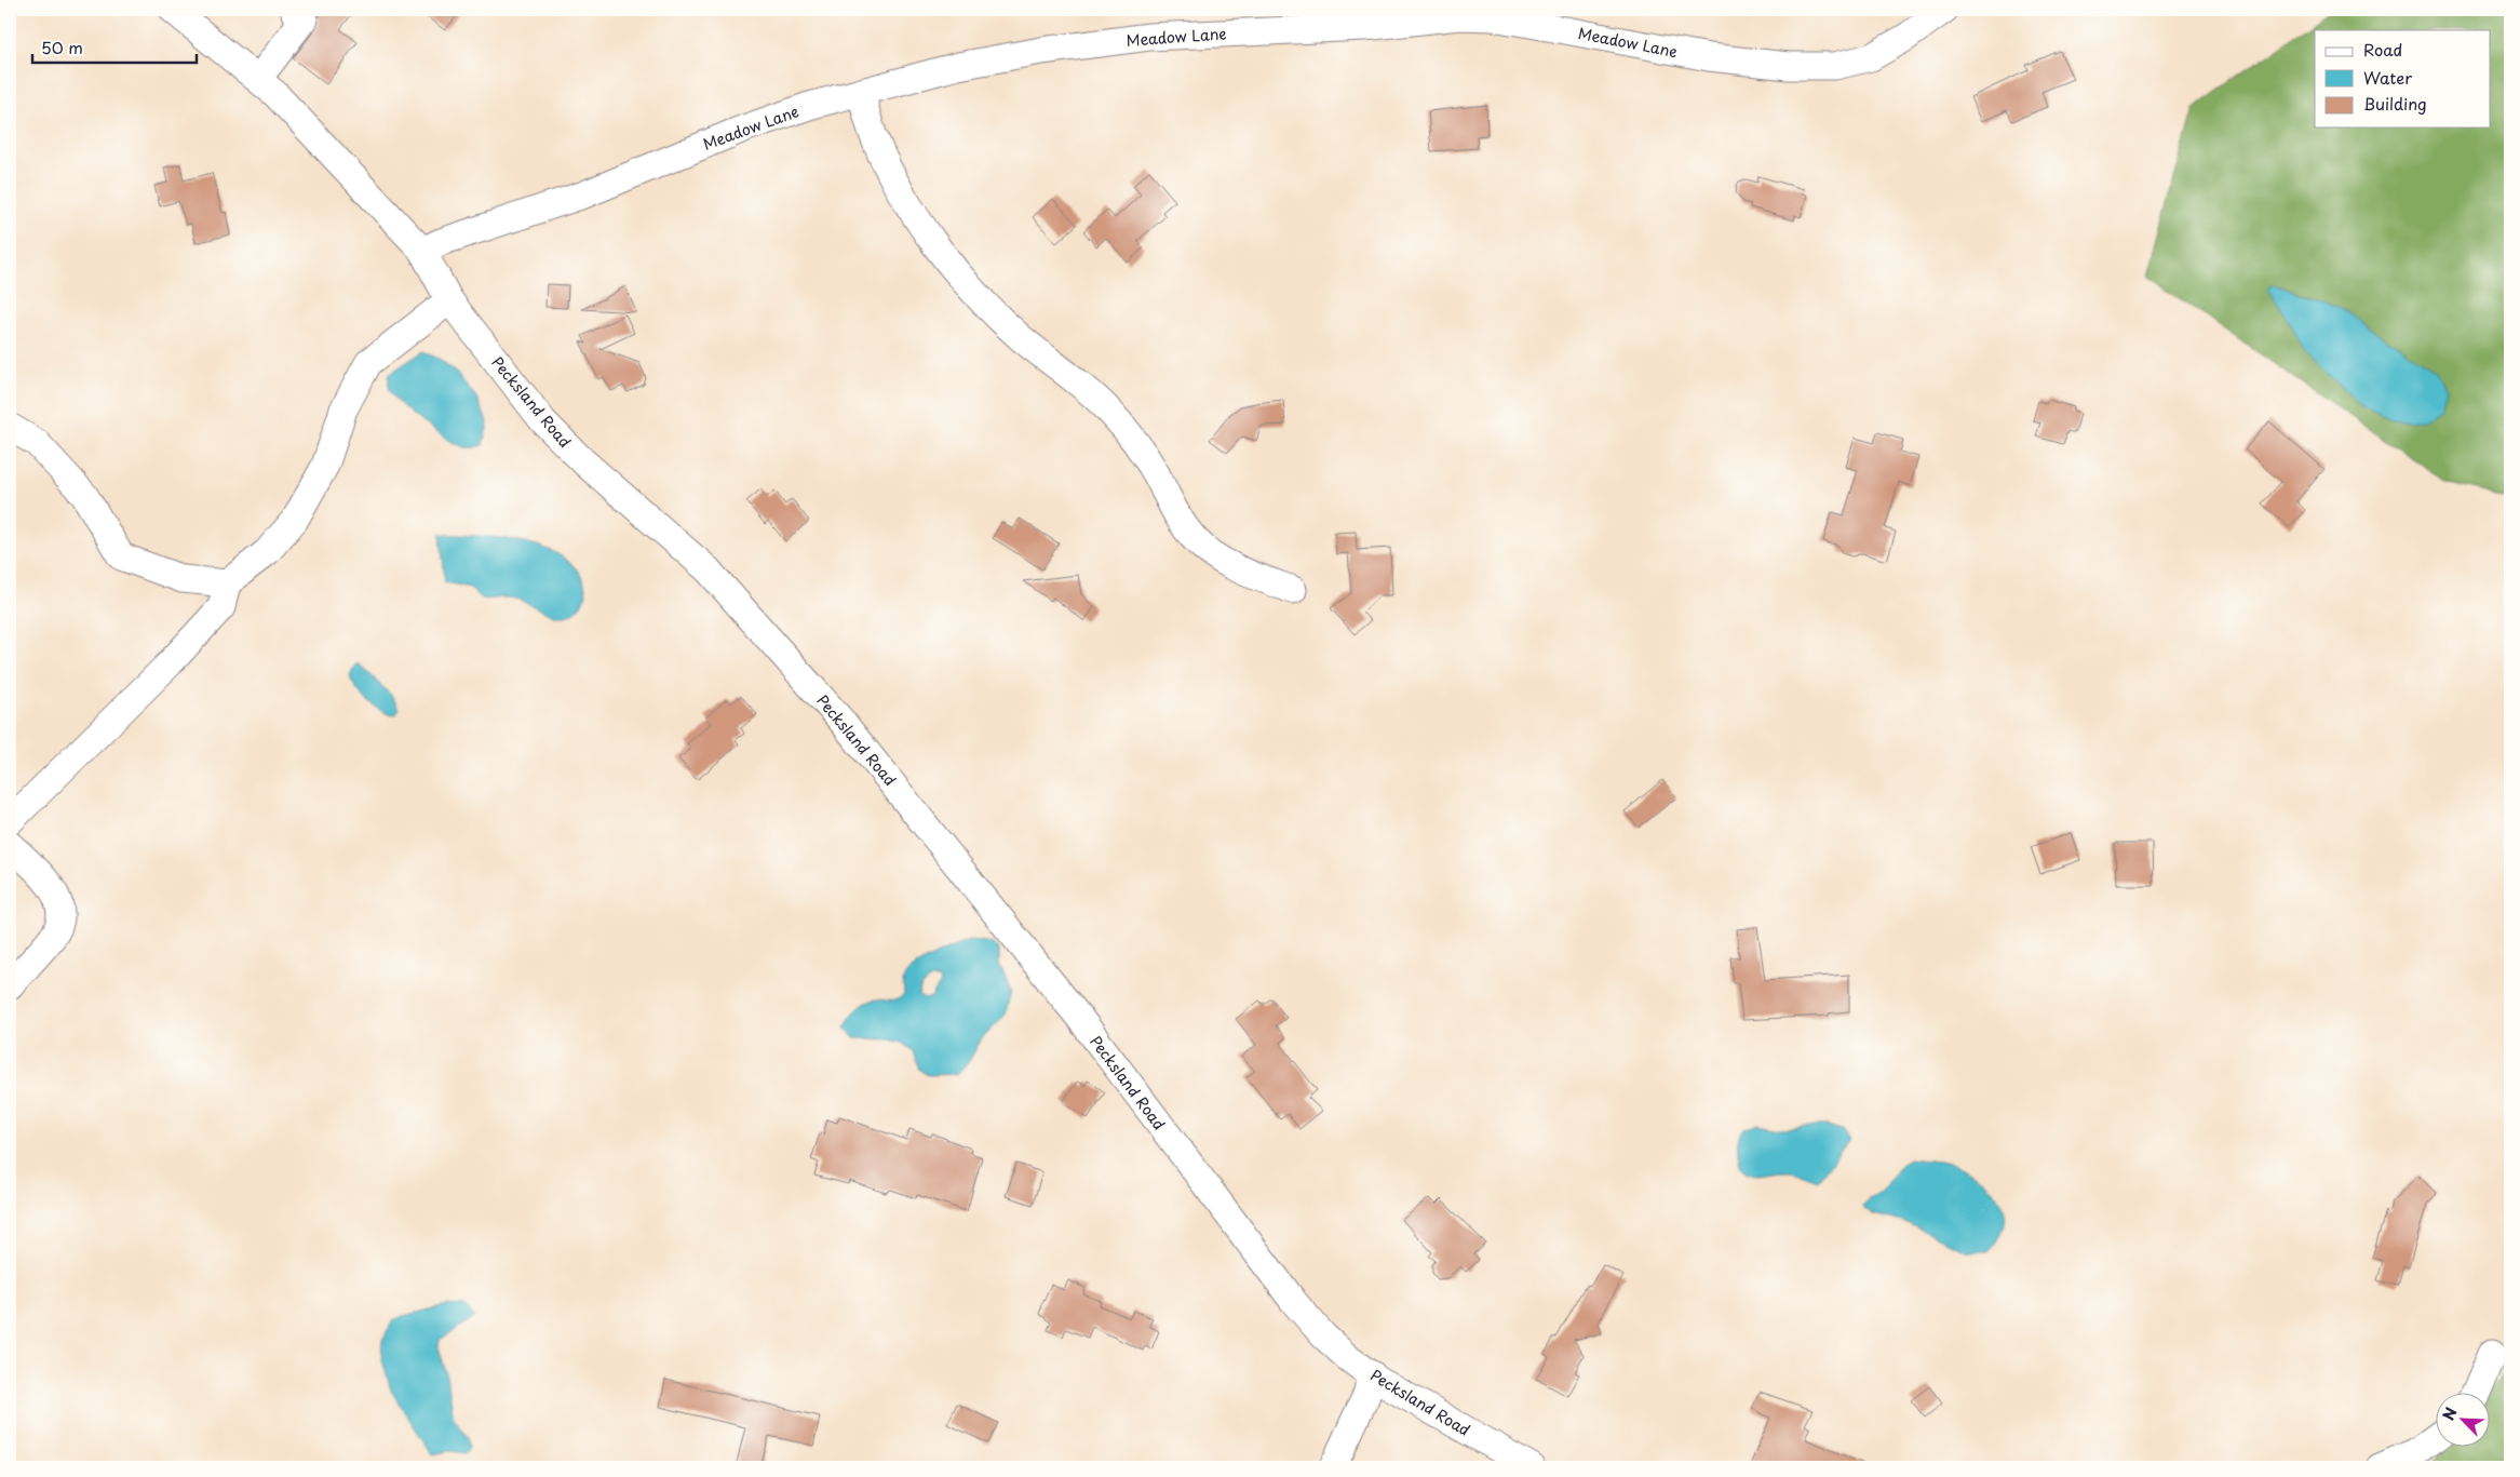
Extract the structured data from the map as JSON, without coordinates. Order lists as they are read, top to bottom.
{
  "streets": {
    "street": ["Meadow Lane", "Pecksland Road"]
  },
  "crossings": [
    ["Meadow Lane", "Pecksland Road"]
  ],
  "legend": ["Road", "Water", "Building"],
  "scale_bar": "50 m",
  "north": "top left"
}
